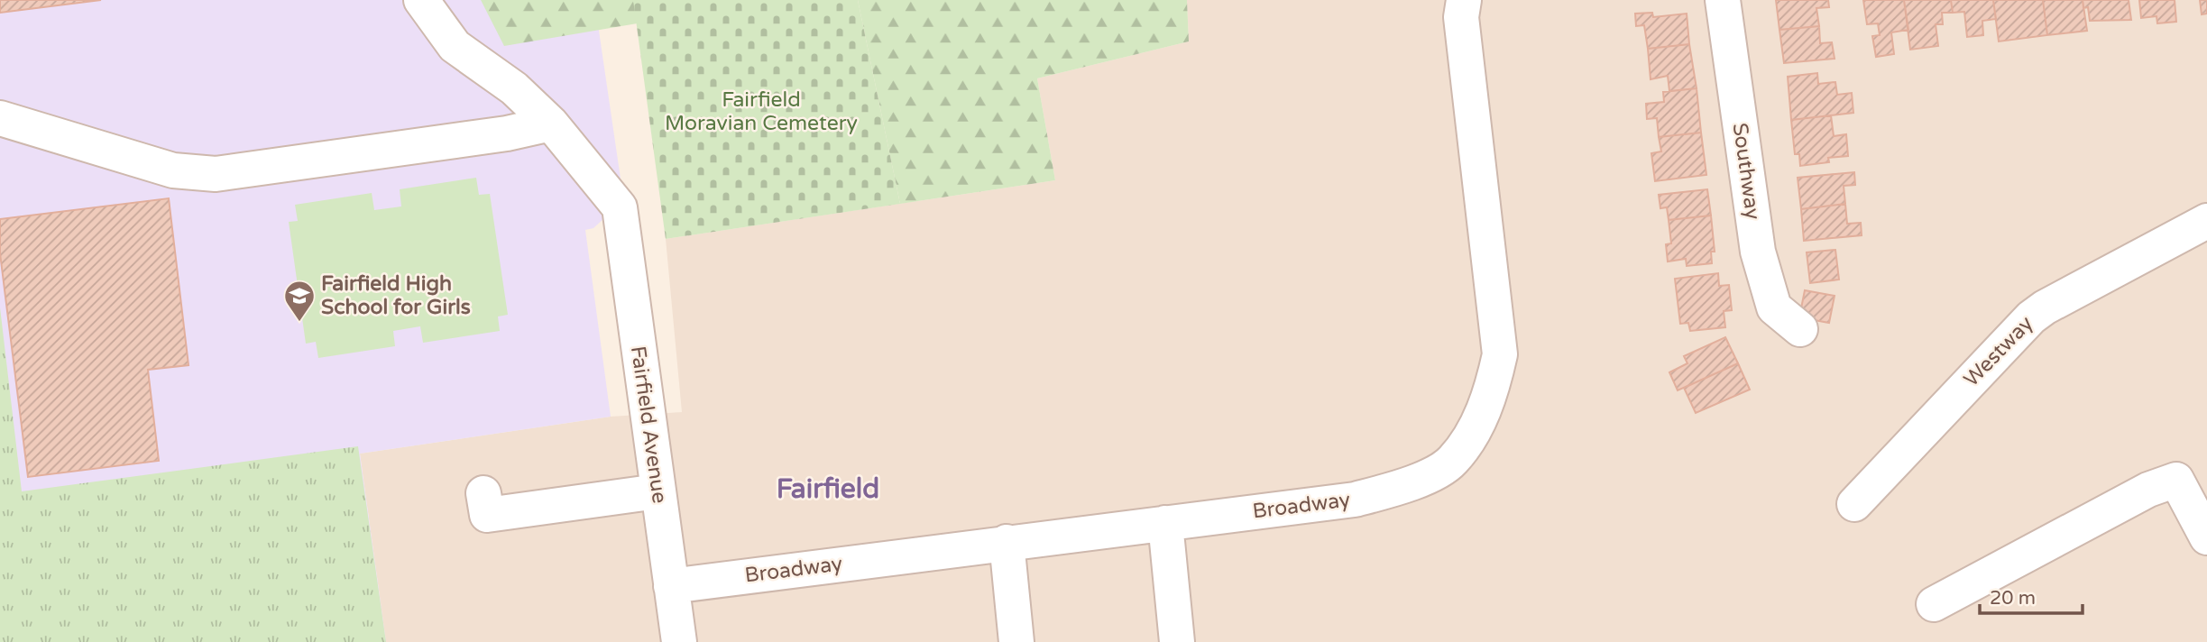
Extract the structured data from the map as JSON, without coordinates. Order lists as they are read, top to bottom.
{
  "streets": {
    "street": [
      "Southway",
      "Westway",
      "Fairfield Avenue",
      "Broadway"
    ]
  },
  "crossings": [
    ["Fairfield Avenue", "Broadway"]
  ],
  "districts": ["Fairfield"],
  "parks": ["Fairfield Moravian Cemetery"],
  "places": {
    "school or university": ["Fairfield High School for Girls"]
  },
  "scale_bar": "20 m"
}
